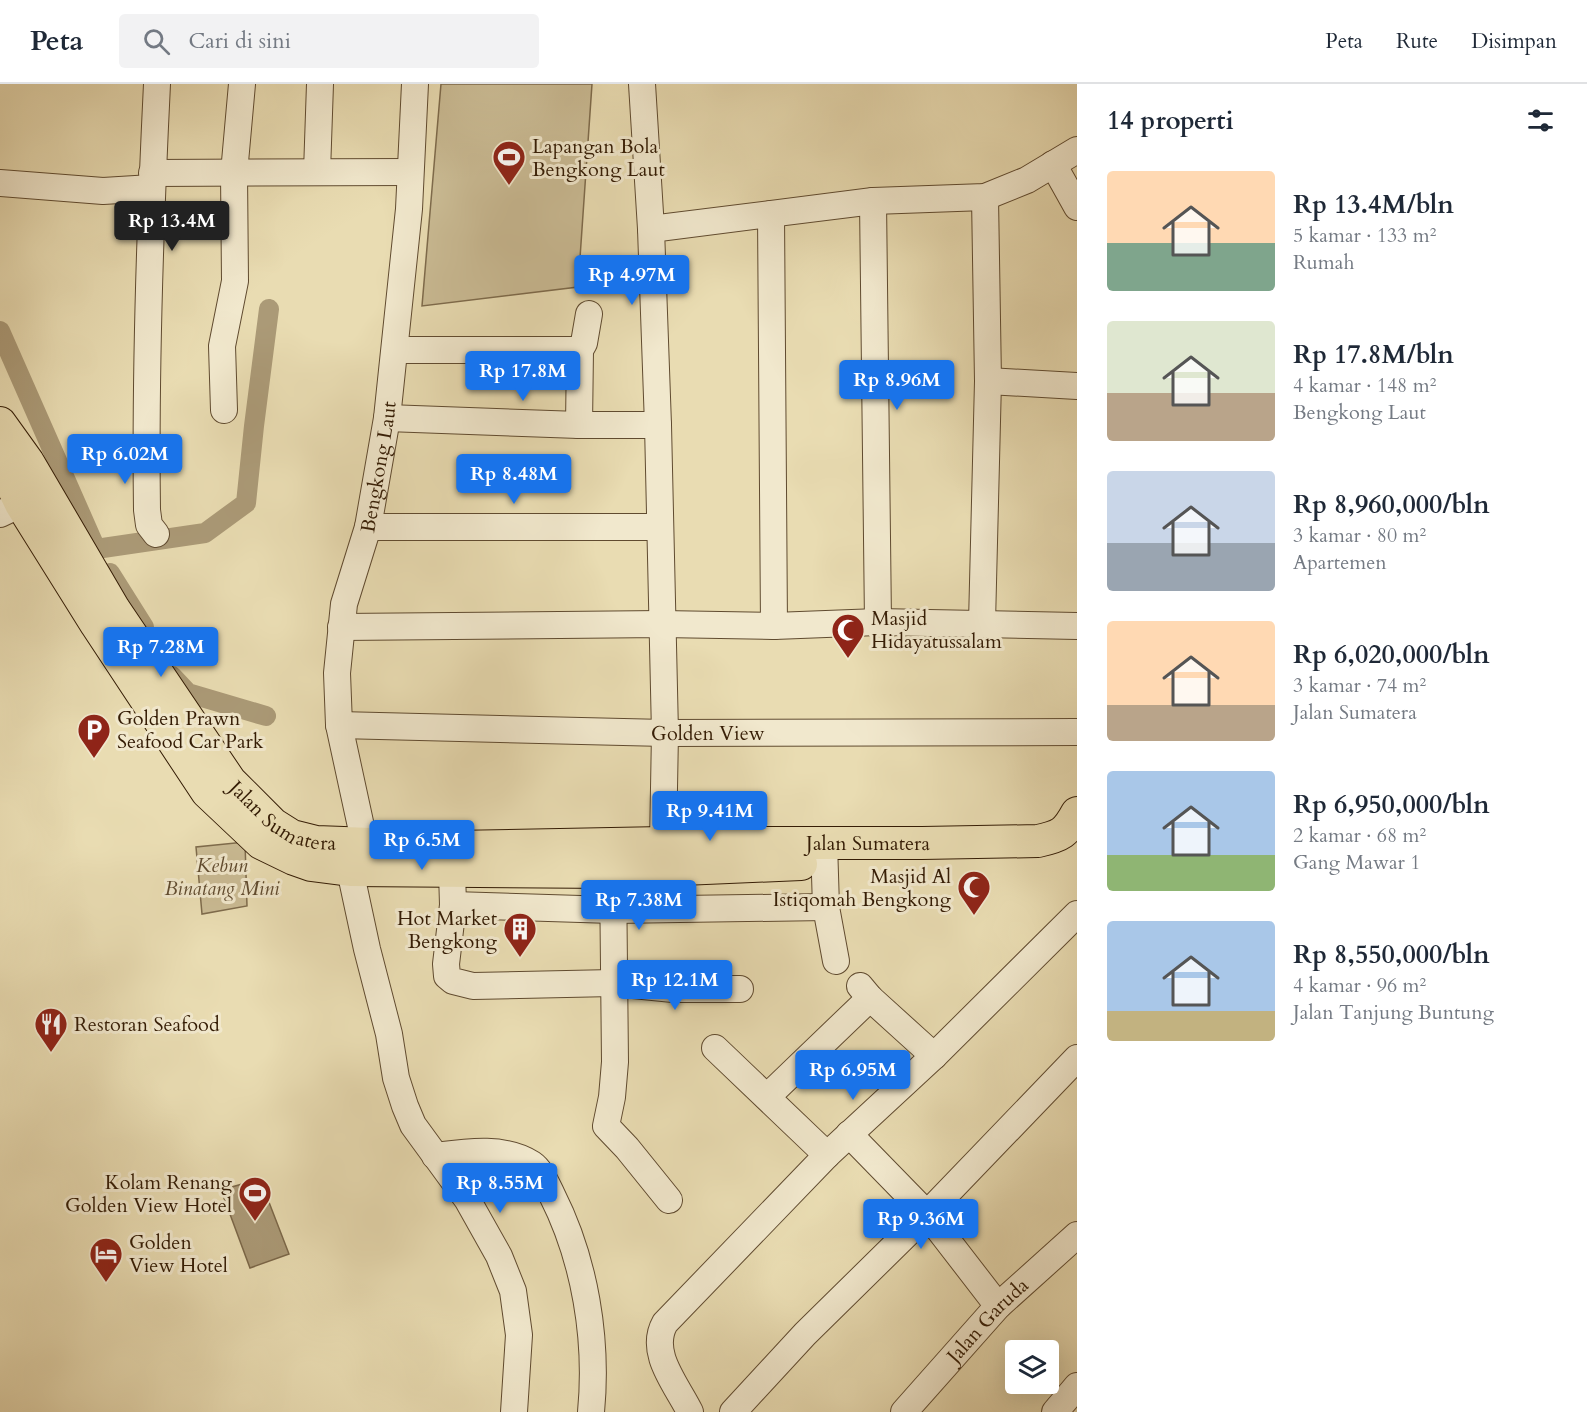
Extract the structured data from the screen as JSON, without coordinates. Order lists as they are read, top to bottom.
{
  "streets": {
    "main road": ["Jalan Sumatera"],
    "street": ["Bengkong Laut", "Golden View", "Jalan Garuda"]
  },
  "crossings": [
    ["Bengkong Laut", "Golden View"],
    ["Bengkong Laut", "Jalan Sumatera"]
  ],
  "parks": ["Kebun Binatang Mini"],
  "places": {
    "sports": ["Lapangan Bola Bengkong Laut", "Kolam Renang Golden View Hotel"],
    "mosque": ["Masjid Hidayatussalam", "Masjid Al Istiqomah Bengkong"],
    "parking": ["Golden Prawn Seafood Car Park"],
    "building": ["Hot Market Bengkong"],
    "restaurant": ["Restoran Seafood"],
    "hotel": ["Golden View Hotel"]
  },
  "page": {
    "header": "Peta",
    "search": "Cari di sini",
    "nav": ["Peta", "Rute", "Disimpan"],
    "heading": "14 properti",
    "list": [
      {
        "name": "Rp 13.4M/bln",
        "note": "5 kamar · 133 m² · Rumah"
      },
      {
        "name": "Rp 17.8M/bln",
        "note": "4 kamar · 148 m² · Bengkong Laut"
      },
      {
        "name": "Rp 8,960,000/bln",
        "note": "3 kamar · 80 m² · Apartemen"
      },
      {
        "name": "Rp 6,020,000/bln",
        "note": "3 kamar · 74 m² · Jalan Sumatera"
      },
      {
        "name": "Rp 6,950,000/bln",
        "note": "2 kamar · 68 m² · Gang Mawar 1"
      },
      {
        "name": "Rp 8,550,000/bln",
        "note": "4 kamar · 96 m² · Jalan Tanjung Buntung"
      }
    ],
    "price": [
      "Rp 13.4M",
      "Rp 4.97M",
      "Rp 17.8M",
      "Rp 8.96M",
      "Rp 6.02M",
      "Rp 8.48M",
      "Rp 7.28M",
      "Rp 9.41M",
      "Rp 6.5M",
      "Rp 7.38M",
      "Rp 12.1M",
      "Rp 6.95M",
      "Rp 8.55M",
      "Rp 9.36M"
    ]
  }
}
